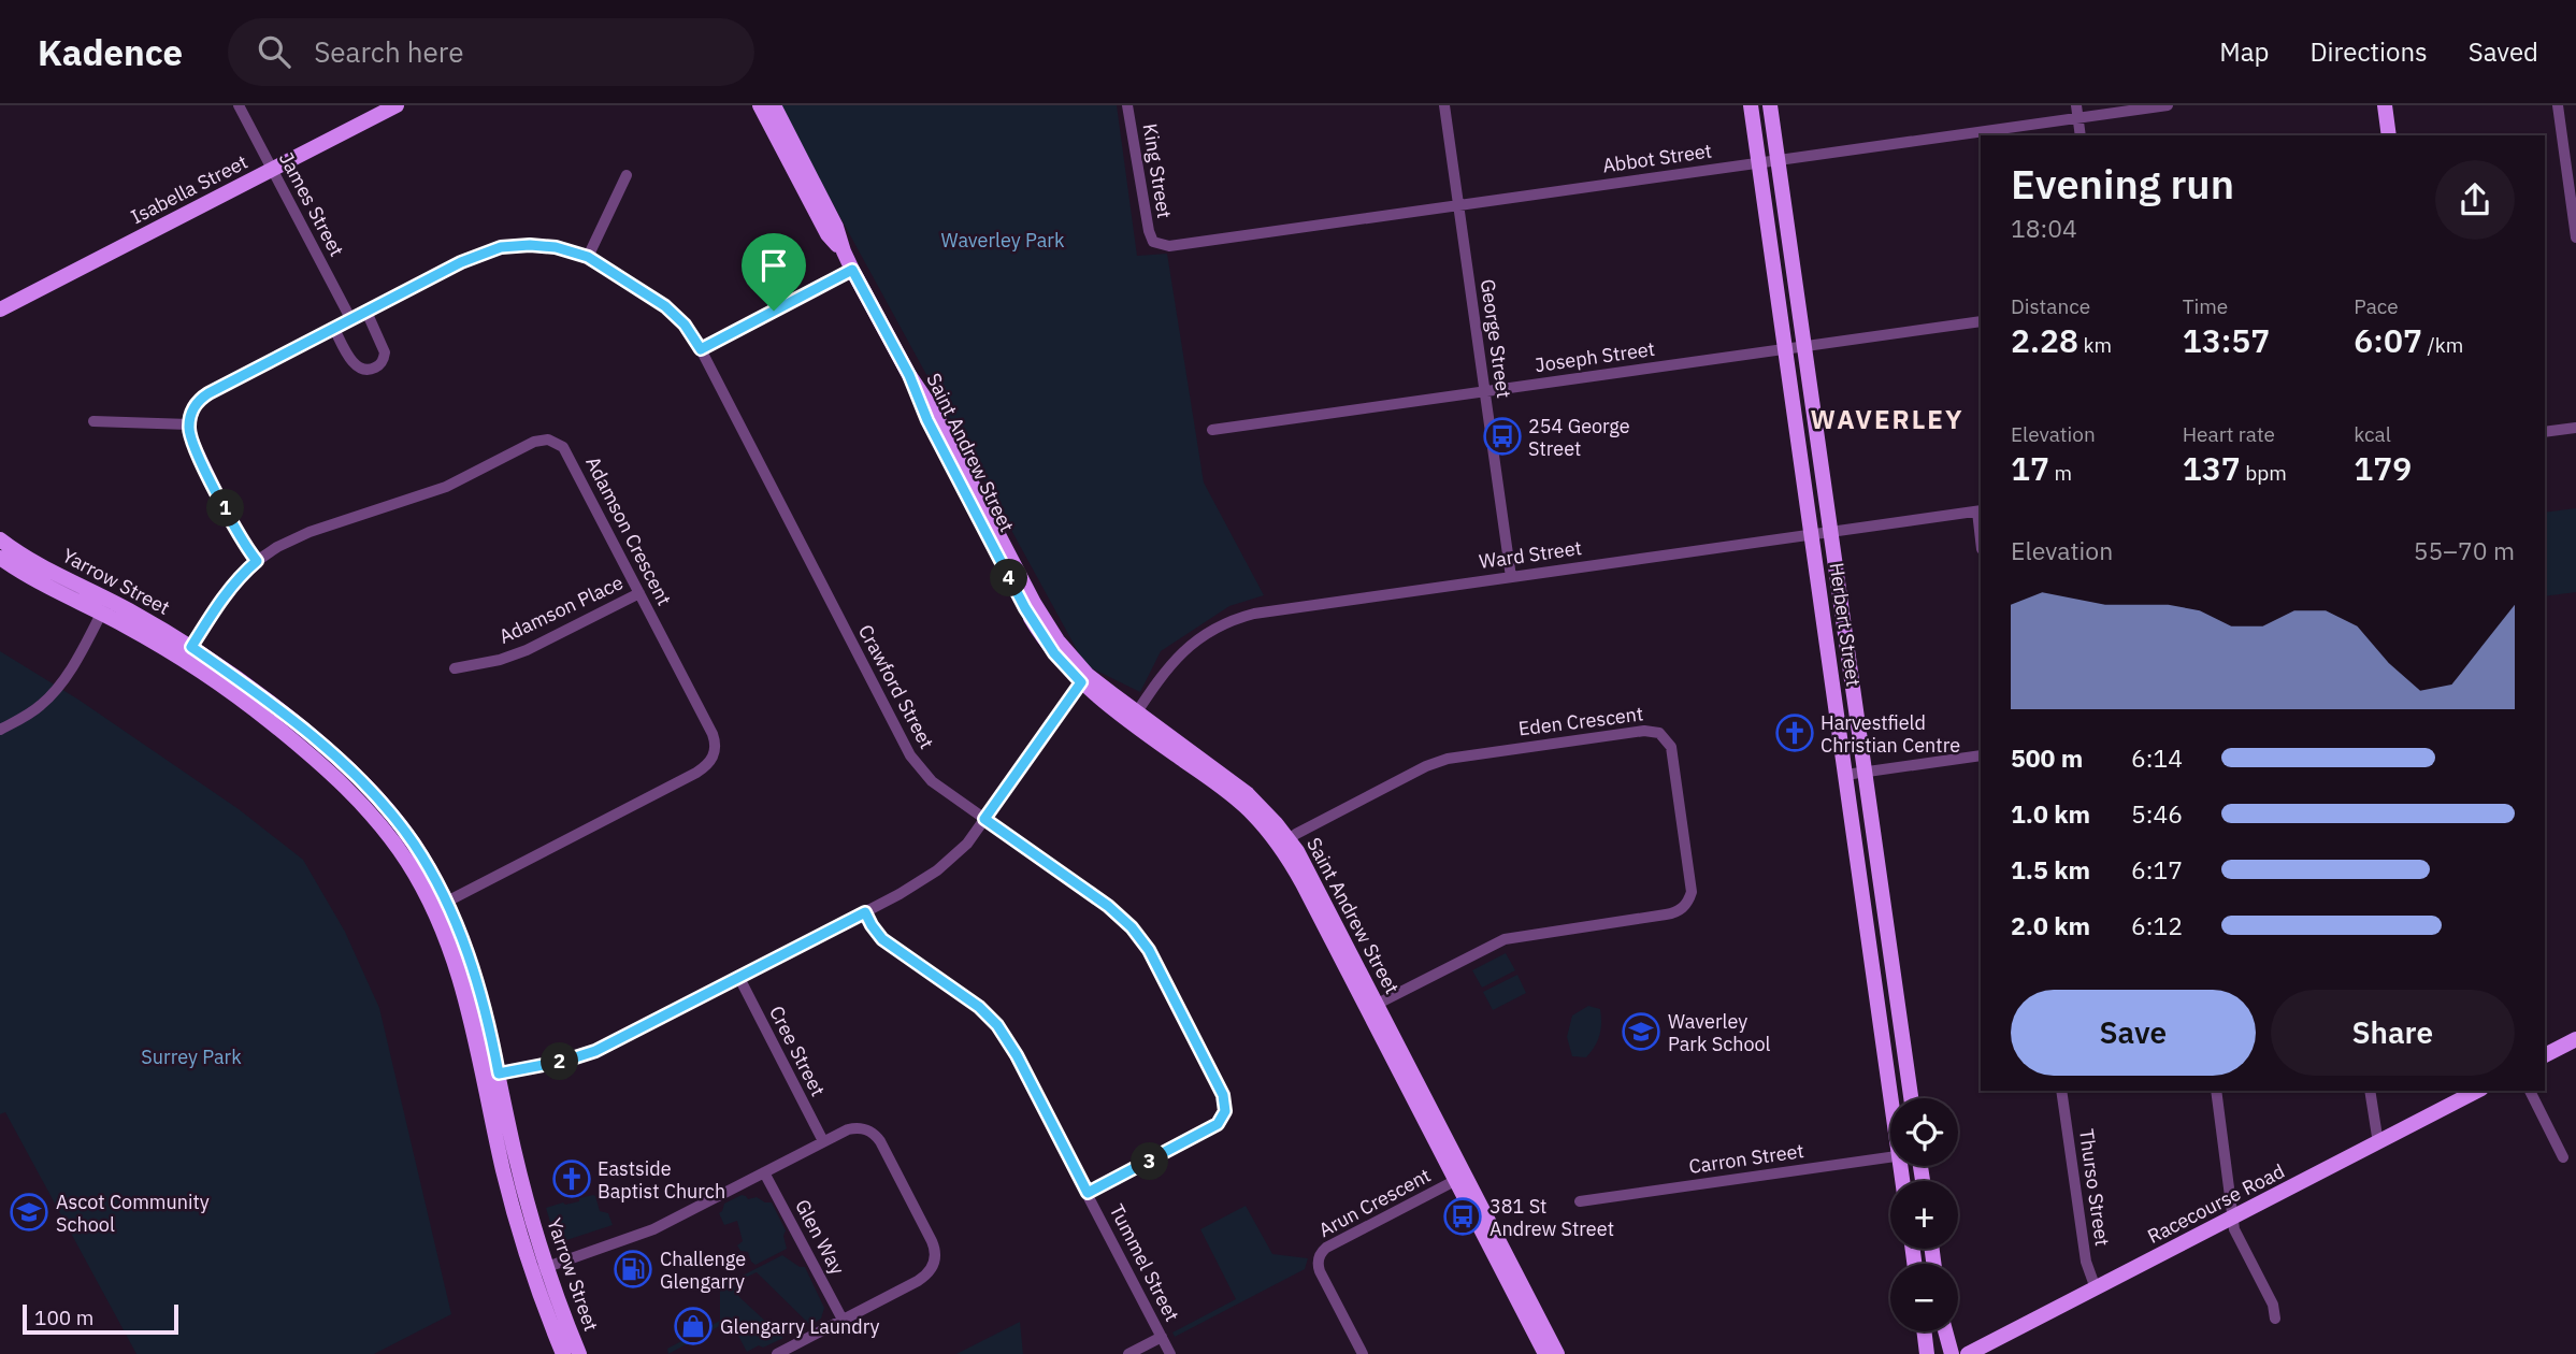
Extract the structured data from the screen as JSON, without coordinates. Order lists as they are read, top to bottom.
{
  "streets": {
    "street": [
      "Abbot Street",
      "King Street",
      "Isabella Street",
      "James Street",
      "George Street",
      "Joseph Street",
      "Saint Andrew Street",
      "Adamson Crescent",
      "Ward Street",
      "Yarrow Street",
      "Adamson Place",
      "Herbert Street",
      "Crawford Street",
      "Eden Crescent",
      "Cree Street",
      "Carron Street",
      "Thurso Street",
      "Arun Crescent",
      "Racecourse Road",
      "Glen Way",
      "Tummel Street"
    ]
  },
  "crossings": [
    ["Abbot Street", "King Street"],
    ["Abbot Street", "George Street"],
    ["Abbot Street", "Herbert Street"],
    ["Isabella Street", "James Street"],
    ["James Street", "Crawford Street"],
    ["George Street", "Joseph Street"],
    ["George Street", "Ward Street"],
    ["Joseph Street", "Herbert Street"],
    ["Saint Andrew Street", "Ward Street"],
    ["Saint Andrew Street", "Eden Crescent"],
    ["Saint Andrew Street", "Arun Crescent"],
    ["Adamson Crescent", "Yarrow Street"],
    ["Adamson Crescent", "Adamson Place"],
    ["Ward Street", "Herbert Street"],
    ["Crawford Street", "Tummel Street"],
    ["Thurso Street", "Racecourse Road"]
  ],
  "districts": ["WAVERLEY"],
  "parks": ["Waverley Park", "Surrey Park"],
  "places": {
    "bus stop": ["254 George Street", "381 St Andrew Street"],
    "church": ["Harvestfield Christian Centre", "Eastside Baptist Church"],
    "school or university": ["Waverley Park School", "Ascot Community School"],
    "fuel station": ["Challenge Glengarry"],
    "shop": ["Glengarry Laundry"]
  },
  "scale_bar": "100 m",
  "page": {
    "header": "Kadence",
    "search": "Search here",
    "nav": ["Map", "Directions", "Saved"],
    "heading": ["Evening run", "18:04"],
    "stats": [
      ["Distance", "2.28 km"],
      ["Time", "13:57"],
      ["Pace", "6:07 /km"],
      ["Elevation", "17 m"],
      ["Heart rate", "137 bpm"],
      ["kcal", "179"]
    ],
    "pins": [
      "1",
      "4",
      "2",
      "3"
    ],
    "chart": ["Elevation", "55–70 m"],
    "list": [
      {
        "name": "500 m",
        "note": "6:14"
      },
      {
        "name": "1.0 km",
        "note": "5:46"
      },
      {
        "name": "1.5 km",
        "note": "6:17"
      },
      {
        "name": "2.0 km",
        "note": "6:12"
      }
    ],
    "buttons": ["Save", "Share"],
    "map_buttons": ["+", "−"],
    "scale": "100 m"
  }
}
